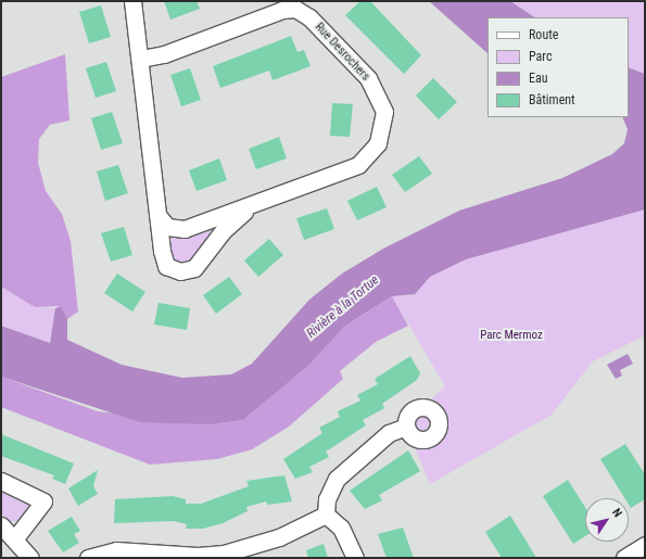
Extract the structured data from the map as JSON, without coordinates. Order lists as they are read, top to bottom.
{
  "streets": {
    "street": ["Rue Desrochers"]
  },
  "water": ["Rivière à la Tortue"],
  "parks": ["Parc Mermoz"],
  "legend": [
    "Route",
    "Parc",
    "Eau",
    "Bâtiment"
  ],
  "north": "top right"
}
